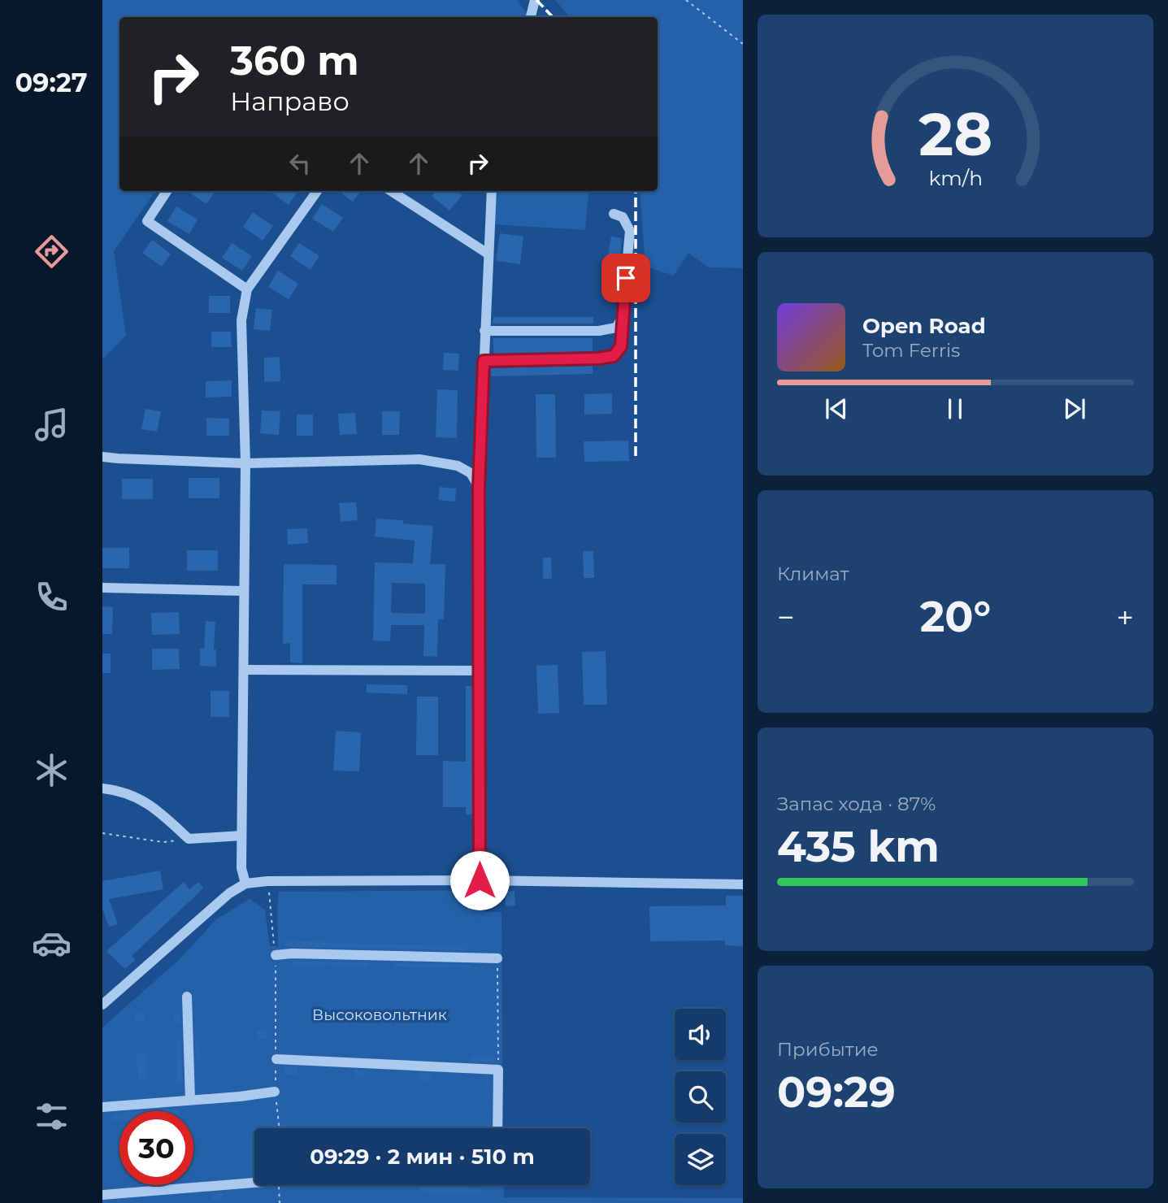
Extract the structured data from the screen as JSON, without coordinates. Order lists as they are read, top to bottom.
{
  "parks": ["Высоковольтник"],
  "page": {
    "tabs": "09:27",
    "turn": ["360 m", "Направо"],
    "song": ["Open Road", "Tom Ferris"],
    "tile": [
      "Климат",
      ["Запас хода · 87%", "435 km"],
      ["Прибытие", "09:29"]
    ],
    "heat": ["−", "20°", "+"],
    "limit": "30",
    "trip": "09:29 · 2 мин · 510 m",
    "gauge": ["28", "km/h"]
  }
}
